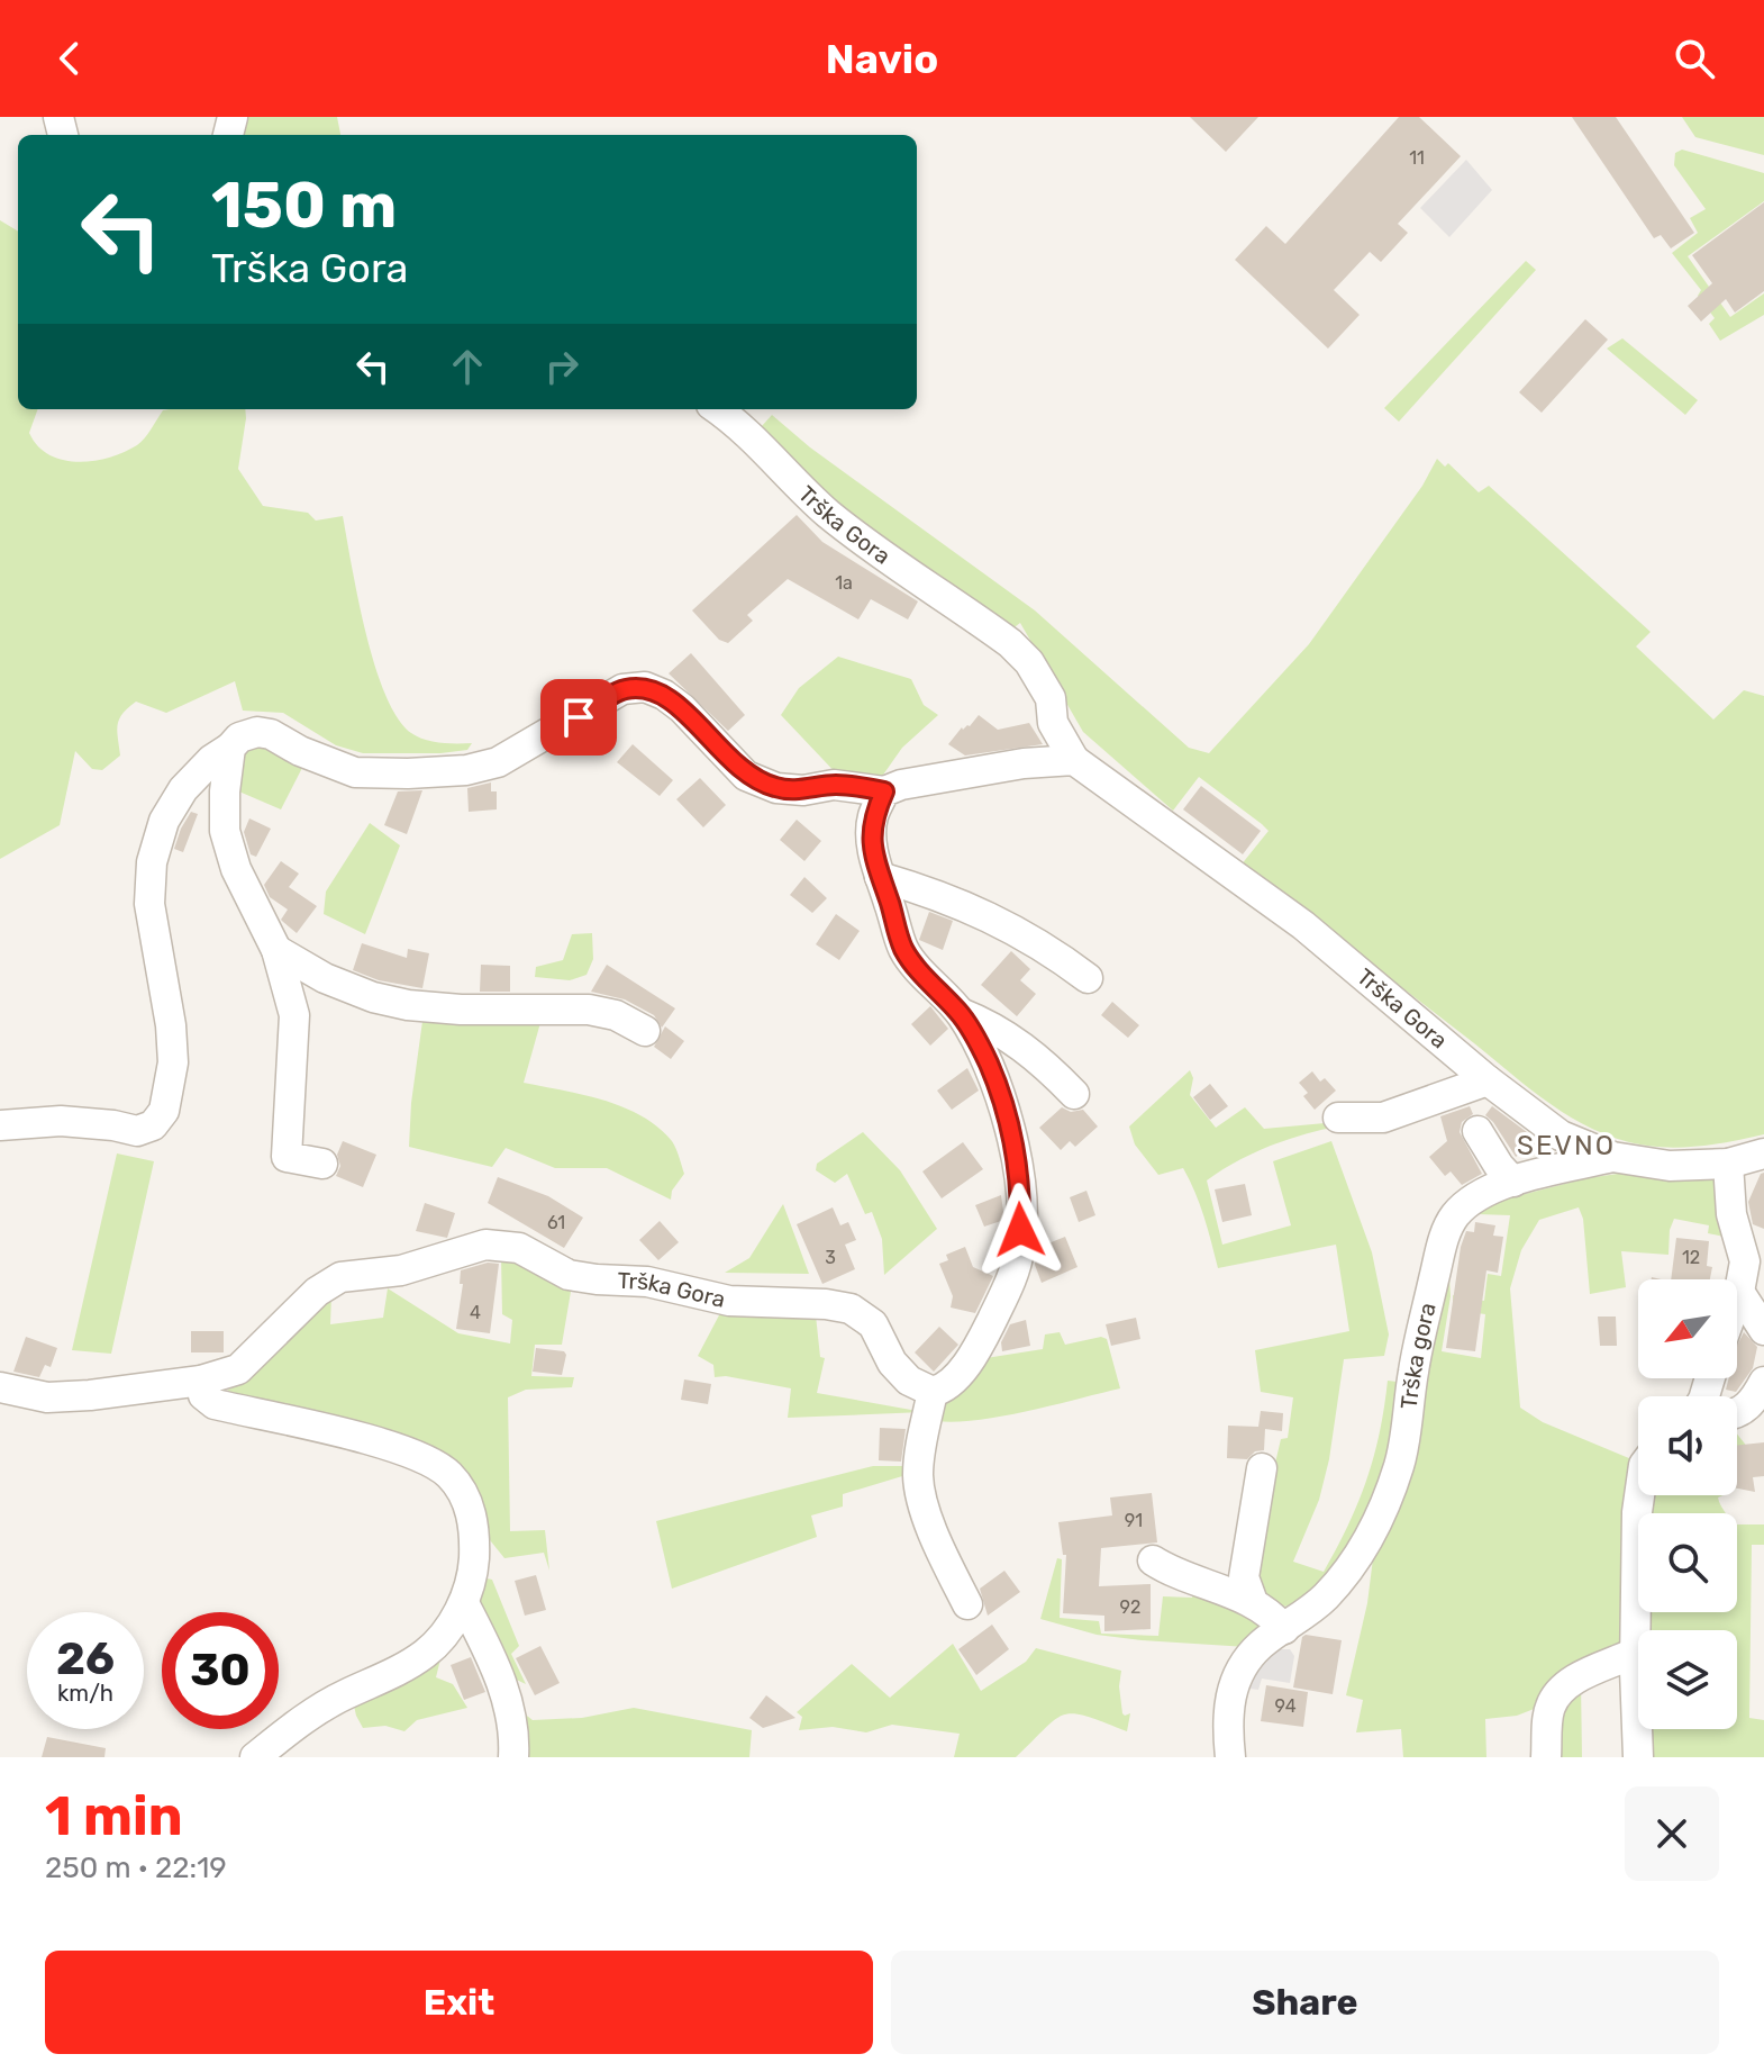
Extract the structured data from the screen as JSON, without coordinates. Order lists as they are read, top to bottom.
{
  "streets": {
    "street": ["Trška Gora", "Trška gora"]
  },
  "crossings": [
    ["Trška Gora", "Trška gora"]
  ],
  "districts": ["SEVNO"],
  "house_numbers": [
    "11",
    "1a",
    "61",
    "3",
    "12",
    "4",
    "91",
    "92",
    "94"
  ],
  "north": "bottom left",
  "page": {
    "header": "Navio",
    "turn": ["150 m", "Trška Gora"],
    "speed": "26 km/h",
    "limit": "30",
    "heading": ["1 min", "250 m · 22:19"],
    "buttons": ["Exit", "Share"]
  }
}
